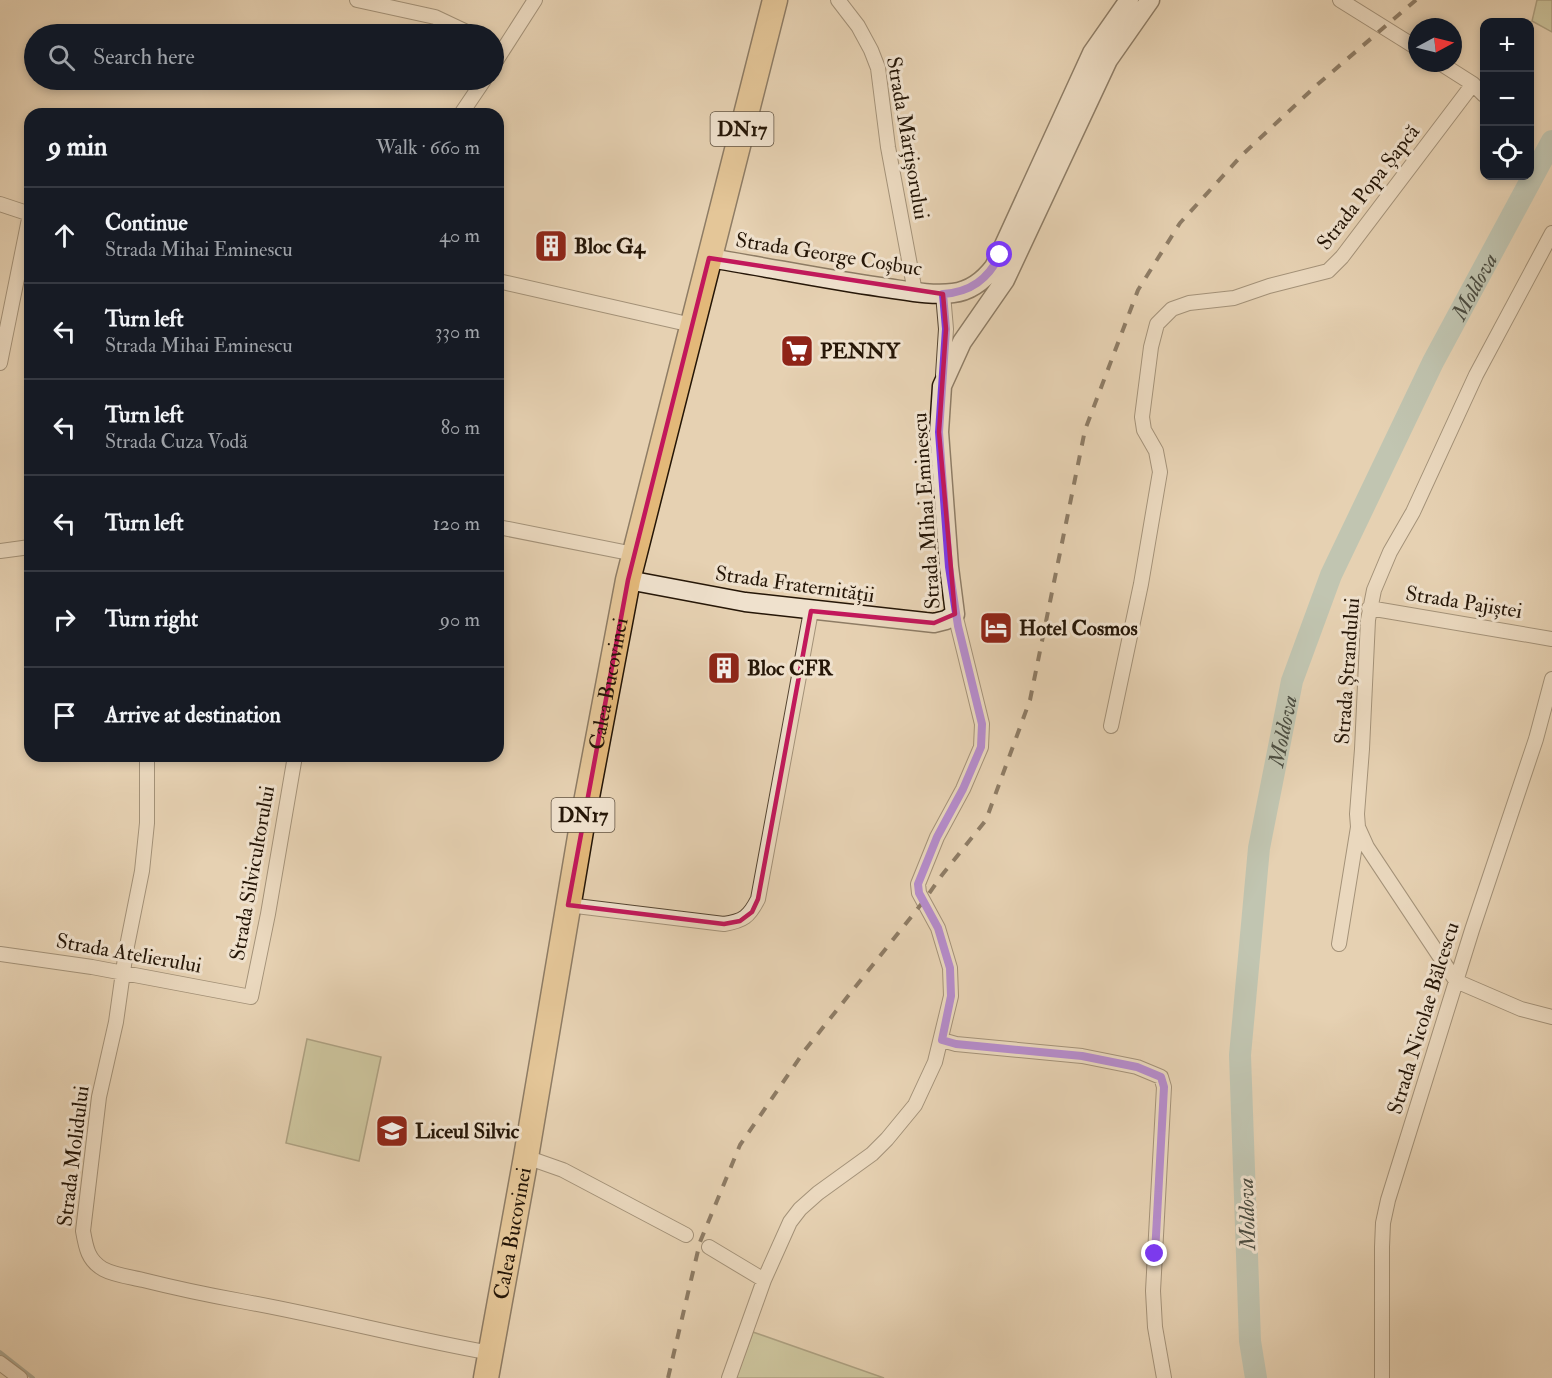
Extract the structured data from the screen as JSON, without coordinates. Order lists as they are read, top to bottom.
{
  "streets": {
    "highway": ["DN17", "Calea Bucovinei"],
    "street": [
      "Strada Mărțișorului",
      "Strada Popa Șapcă",
      "Strada George Coșbuc",
      "Strada Mihai Eminescu",
      "Strada Fraternității",
      "Strada Pajiștei",
      "Strada Ștrandului",
      "Strada Silvicultorului",
      "Strada Atelierului",
      "Strada Nicolae Bălcescu",
      "Strada Molidului"
    ]
  },
  "crossings": [
    ["Strada Mărțișorului", "Strada George Coșbuc"],
    ["Strada George Coșbuc", "Strada Mihai Eminescu"],
    ["Strada George Coșbuc", "Calea Bucovinei"],
    ["Strada Mihai Eminescu", "Strada Fraternității"],
    ["Strada Fraternității", "Calea Bucovinei"],
    ["Strada Pajiștei", "Strada Ștrandului"],
    ["Strada Ștrandului", "Strada Nicolae Bălcescu"],
    ["Calea Bucovinei", "Strada Molidului"],
    ["Strada Silvicultorului", "Strada Atelierului"],
    ["Strada Atelierului", "Strada Molidului"]
  ],
  "water": ["Moldova"],
  "places": {
    "building": ["Bloc G4", "Bloc CFR"],
    "supermarket": ["PENNY"],
    "hotel": ["Hotel Cosmos"],
    "school or university": ["Liceul Silvic"]
  },
  "north": "right",
  "page": {
    "map_buttons": ["+", "−"],
    "search": "Search here",
    "heading": ["9 min", "Walk · 660 m"],
    "list": [
      ["Continue", "Strada Mihai Eminescu", "40 m"],
      ["Turn left", "Strada Mihai Eminescu", "330 m"],
      ["Turn left", "Strada Cuza Vodă", "80 m"],
      ["Turn left", "120 m"],
      ["Turn right", "90 m"],
      "Arrive at destination"
    ]
  }
}
